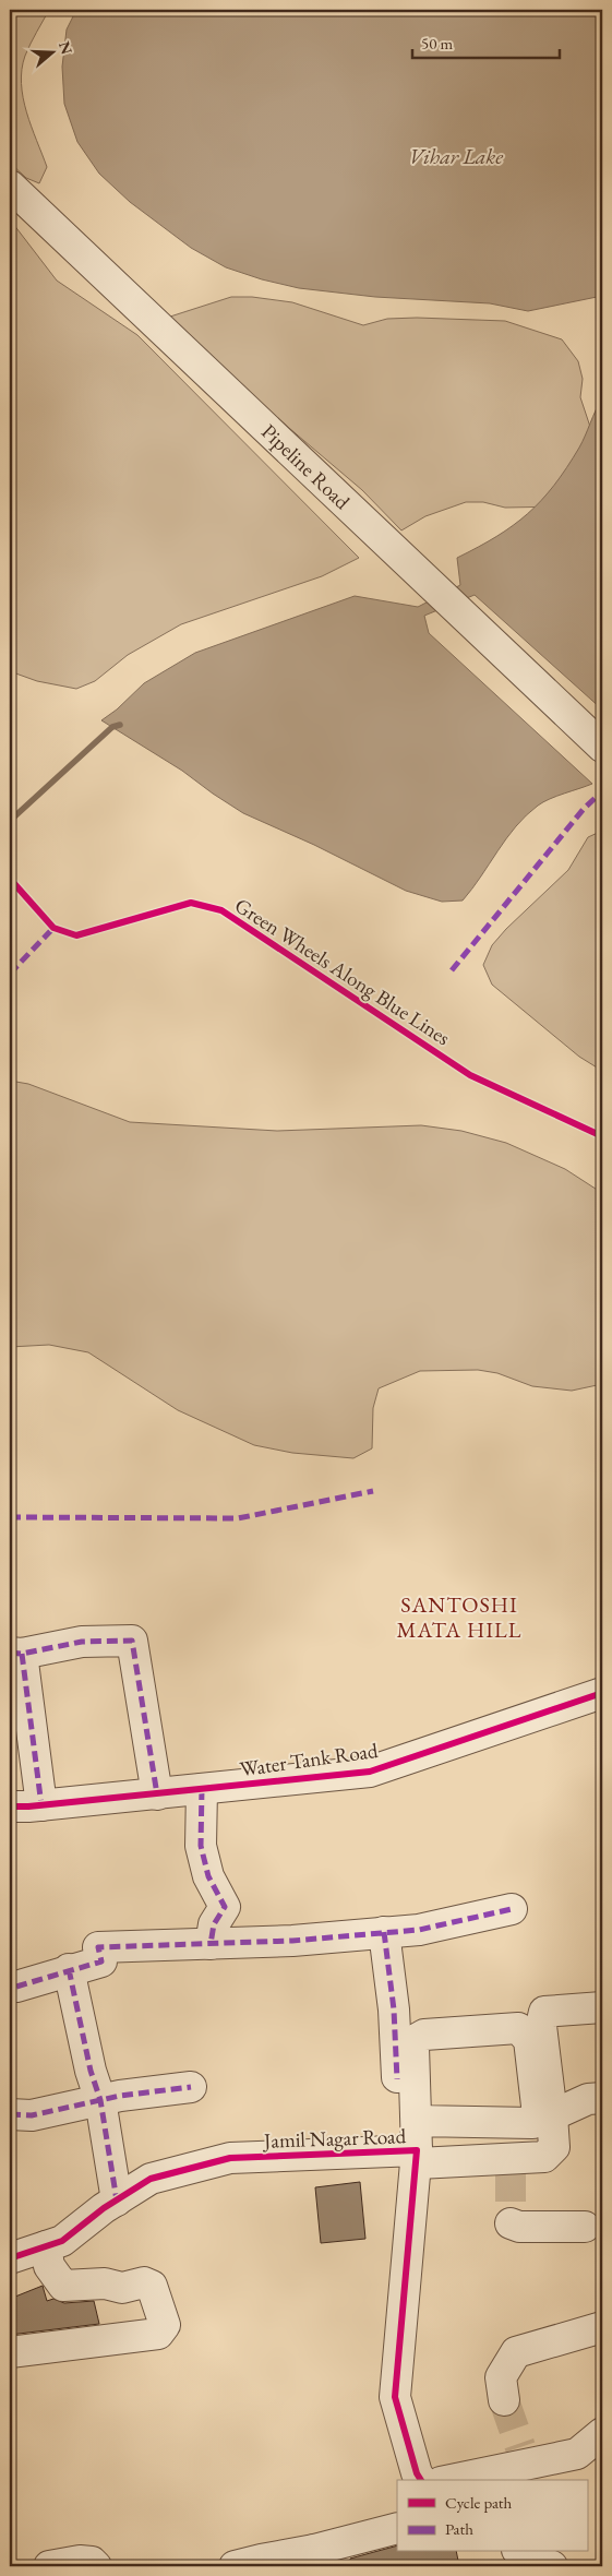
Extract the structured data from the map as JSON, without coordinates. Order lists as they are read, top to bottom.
{
  "streets": {
    "street": ["Pipeline Road", "Water Tank Road", "Jamil Nagar Road"],
    "cycle path": ["Green Wheels Along Blue Lines"]
  },
  "districts": ["SANTOSHI MATA HILL"],
  "water": ["Vihar Lake"],
  "legend": ["Cycle path", "Path"],
  "scale_bar": "50 m",
  "north": "right"
}
